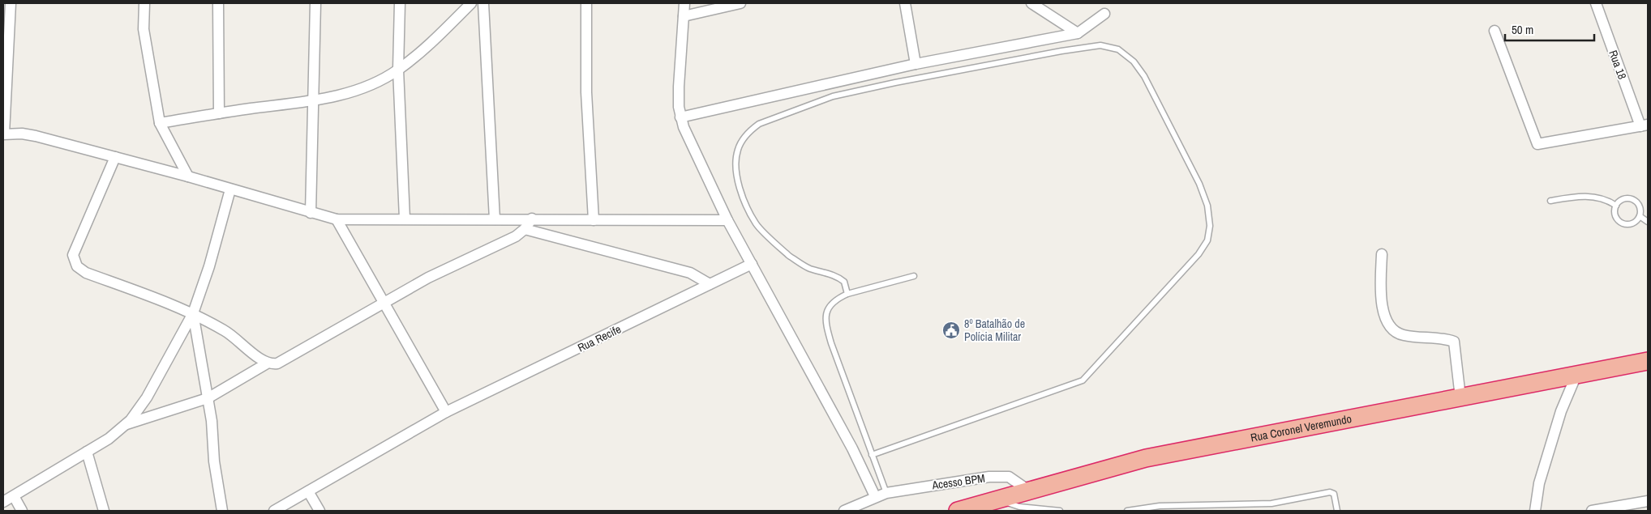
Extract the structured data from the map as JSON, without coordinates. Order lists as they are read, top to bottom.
{
  "streets": {
    "highway": ["Rua Coronel Veremundo"],
    "street": ["Rua 18", "Rua Recife", "Acesso BPM"]
  },
  "crossings": [
    ["Rua Coronel Veremundo", "Acesso BPM"]
  ],
  "places": {
    "public building": ["8º Batalhão de Polícia Militar"]
  },
  "scale_bar": "50 m"
}
